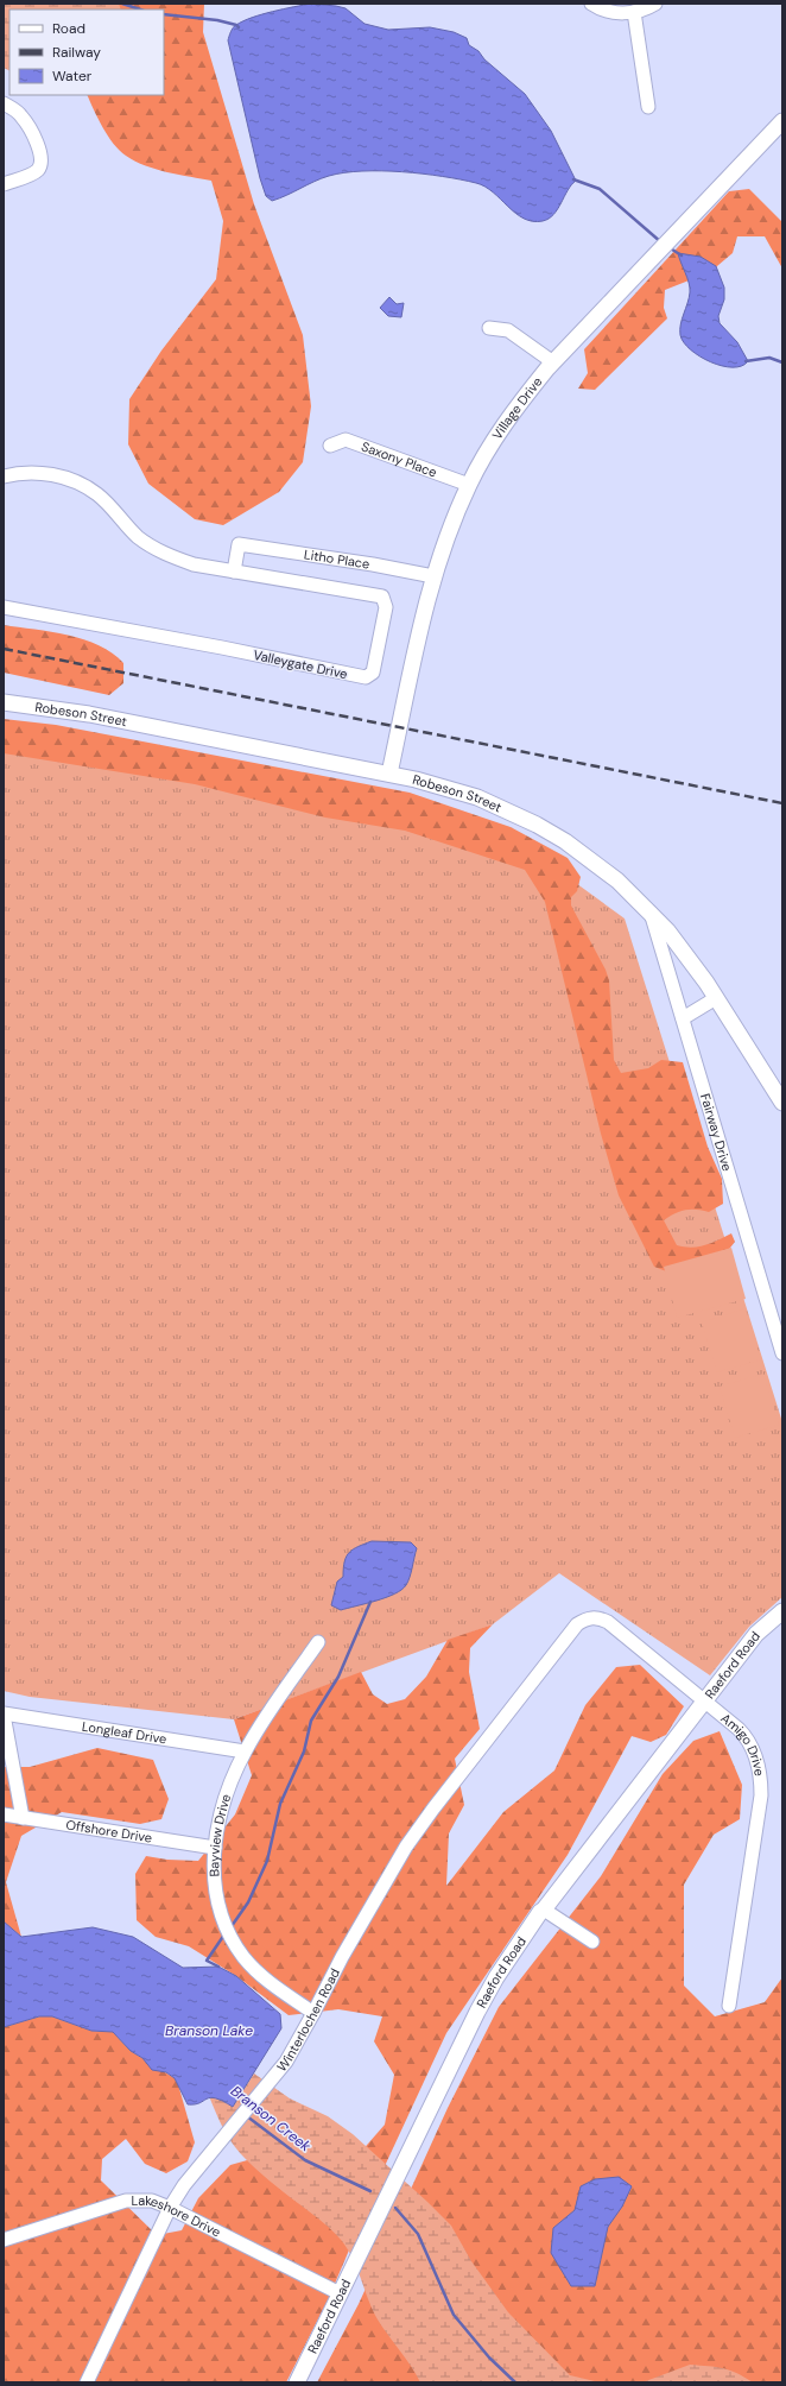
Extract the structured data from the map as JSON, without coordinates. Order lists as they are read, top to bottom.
{
  "streets": {
    "main road": ["Village Drive", "Robeson Street", "Raeford Road"],
    "street": [
      "Saxony Place",
      "Litho Place",
      "Valleygate Drive",
      "Fairway Drive",
      "Longleaf Drive",
      "Amigo Drive",
      "Offshore Drive",
      "Bayview Drive",
      "Winterlochen Road",
      "Lakeshore Drive"
    ]
  },
  "crossings": [
    ["Village Drive", "Saxony Place"],
    ["Village Drive", "Litho Place"],
    ["Village Drive", "Robeson Street"],
    ["Litho Place", "Valleygate Drive"],
    ["Robeson Street", "Fairway Drive"],
    ["Raeford Road", "Amigo Drive"],
    ["Raeford Road", "Lakeshore Drive"],
    ["Longleaf Drive", "Bayview Drive"],
    ["Amigo Drive", "Winterlochen Road"],
    ["Offshore Drive", "Bayview Drive"],
    ["Bayview Drive", "Winterlochen Road"],
    ["Winterlochen Road", "Lakeshore Drive"]
  ],
  "water": ["Branson Lake", "Branson Creek"],
  "legend": ["Road", "Railway", "Water"]
}
